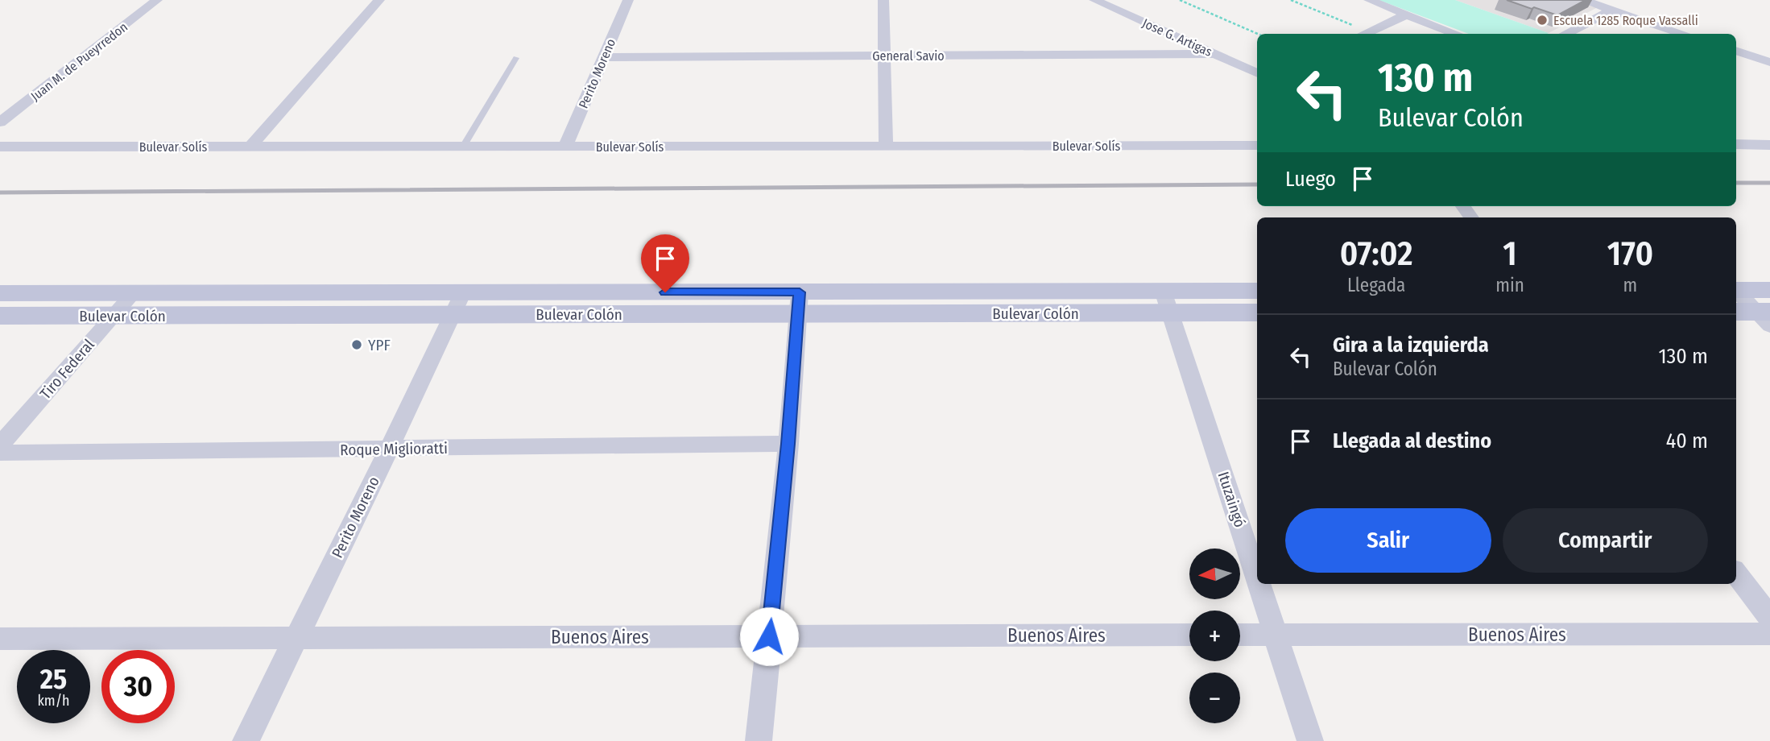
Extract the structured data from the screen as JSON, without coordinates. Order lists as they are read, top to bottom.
{
  "streets": {
    "main road": ["Bulevar Colón"],
    "street": [
      "Jose G. Artigas",
      "General Savio",
      "Juan M. de Pueyrredon",
      "Perito Moreno",
      "Bulevar Solís",
      "Tiro Federal",
      "Roque Miglioratti",
      "Ituzaingó",
      "Buenos Aires"
    ]
  },
  "crossings": [
    ["Jose G. Artigas", "General Savio"],
    ["General Savio", "Perito Moreno"],
    ["Perito Moreno", "Bulevar Solís"],
    ["Perito Moreno", "Bulevar Colón"],
    ["Perito Moreno", "Roque Miglioratti"],
    ["Perito Moreno", "Buenos Aires"],
    ["Bulevar Colón", "Tiro Federal"],
    ["Bulevar Colón", "Ituzaingó"],
    ["Ituzaingó", "Buenos Aires"]
  ],
  "places": ["Escuela 1285 Roque Vassalli", "YPF"],
  "north": "left",
  "page": {
    "turn": ["130 m", "Bulevar Colón"],
    "then": "Luego",
    "eta": [
      "07:02",
      "Llegada",
      "1",
      "min",
      "170",
      "m"
    ],
    "list": [
      {
        "name": "Gira a la izquierda",
        "note": "Bulevar Colón",
        "value": "130 m"
      },
      {
        "name": "Llegada al destino",
        "value": "40 m"
      }
    ],
    "buttons": ["Salir", "Compartir"],
    "map_buttons": ["+", "−"],
    "speed": "25 km/h",
    "limit": "30"
  }
}
